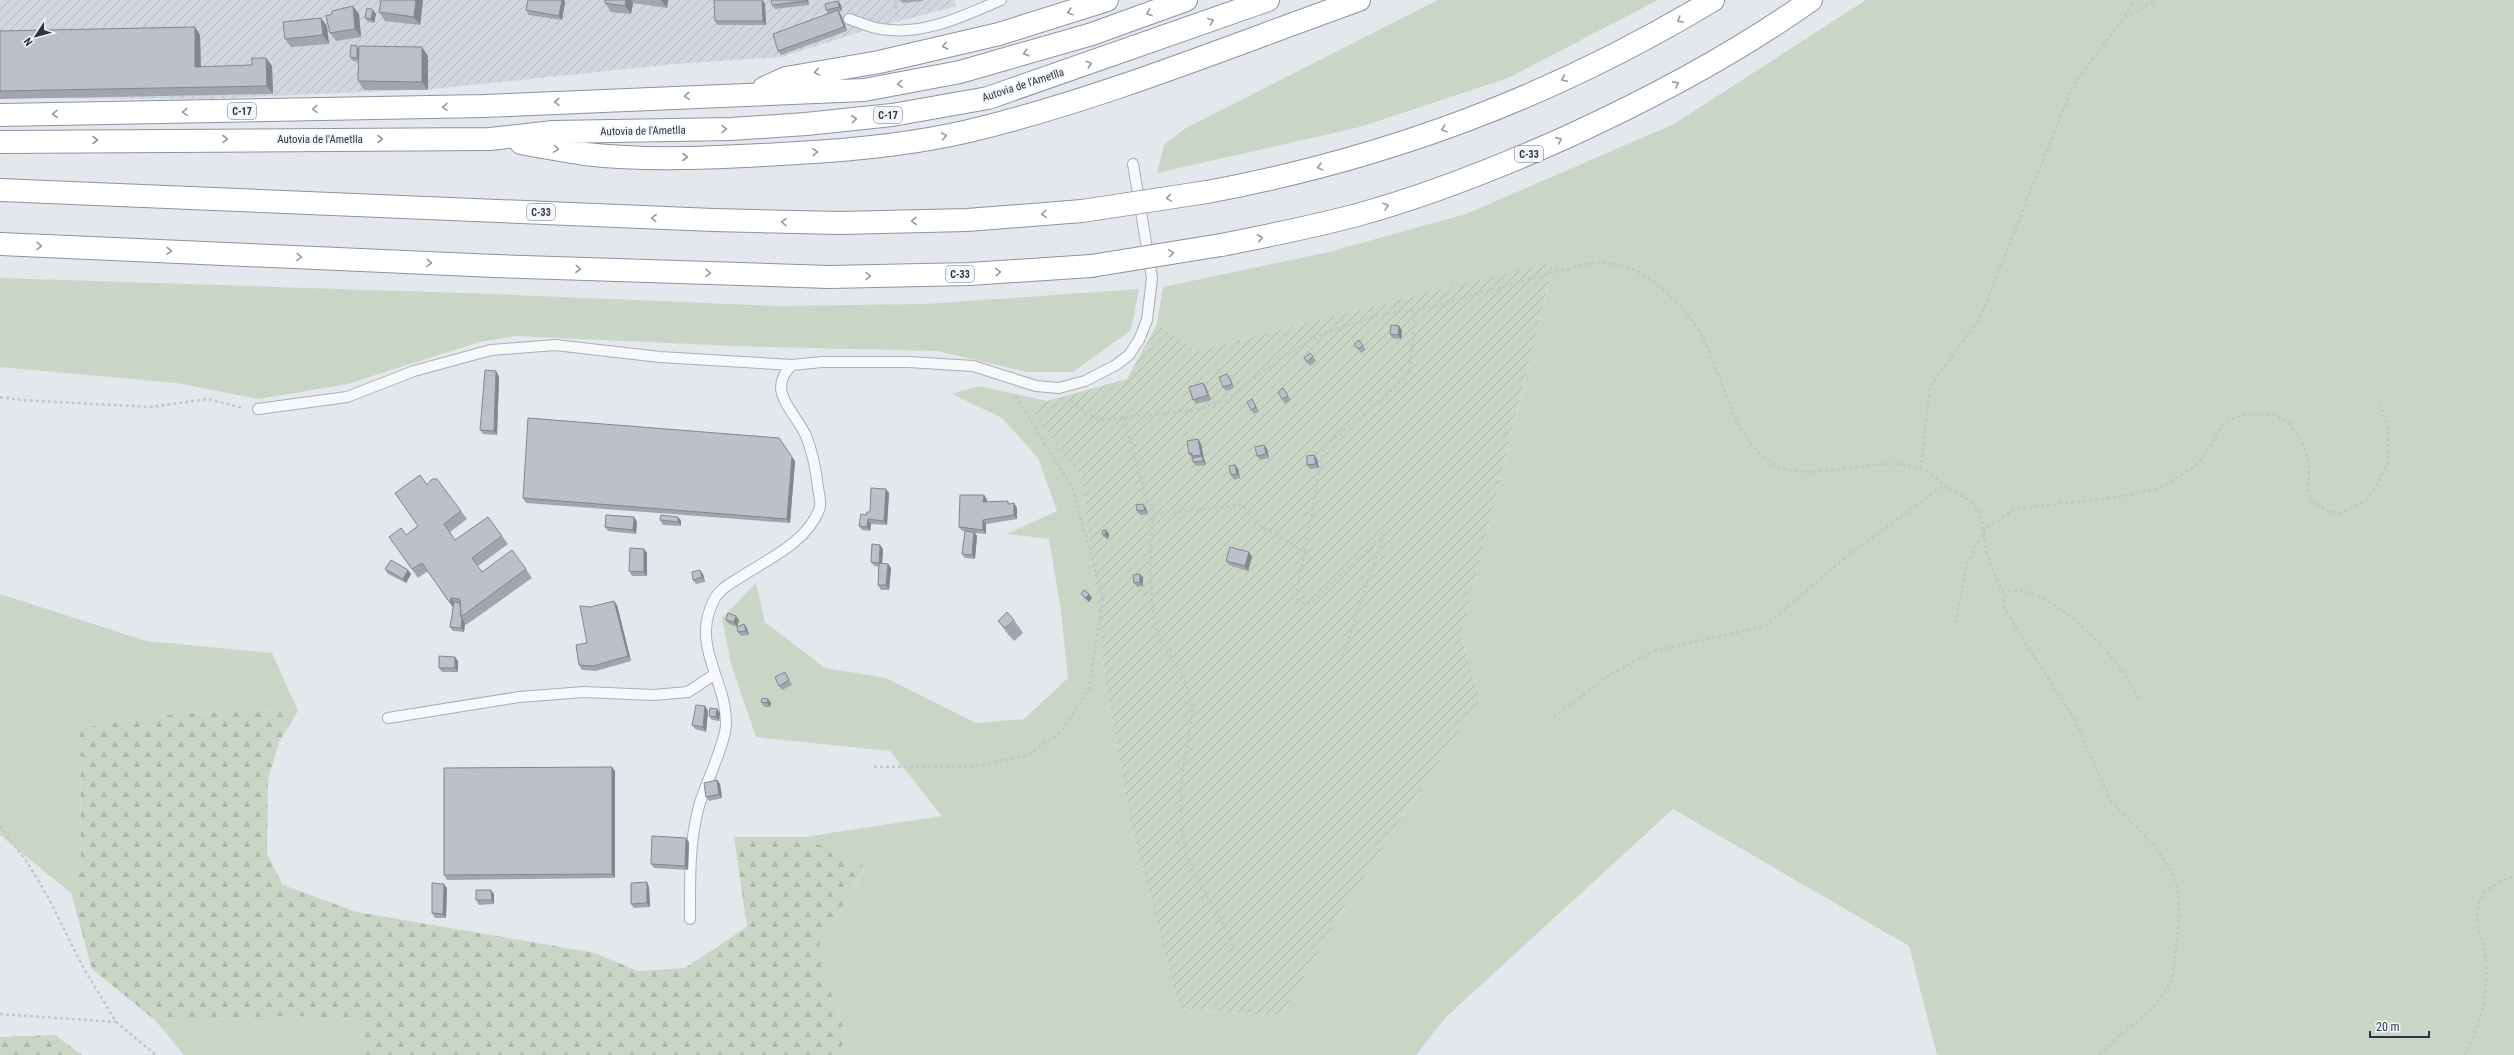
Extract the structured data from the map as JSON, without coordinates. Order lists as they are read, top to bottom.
{
  "streets": {
    "highway": ["Autovia de l'Ametlla", "C-17", "C-33"]
  },
  "scale_bar": "20 m",
  "north": "bottom left"
}
